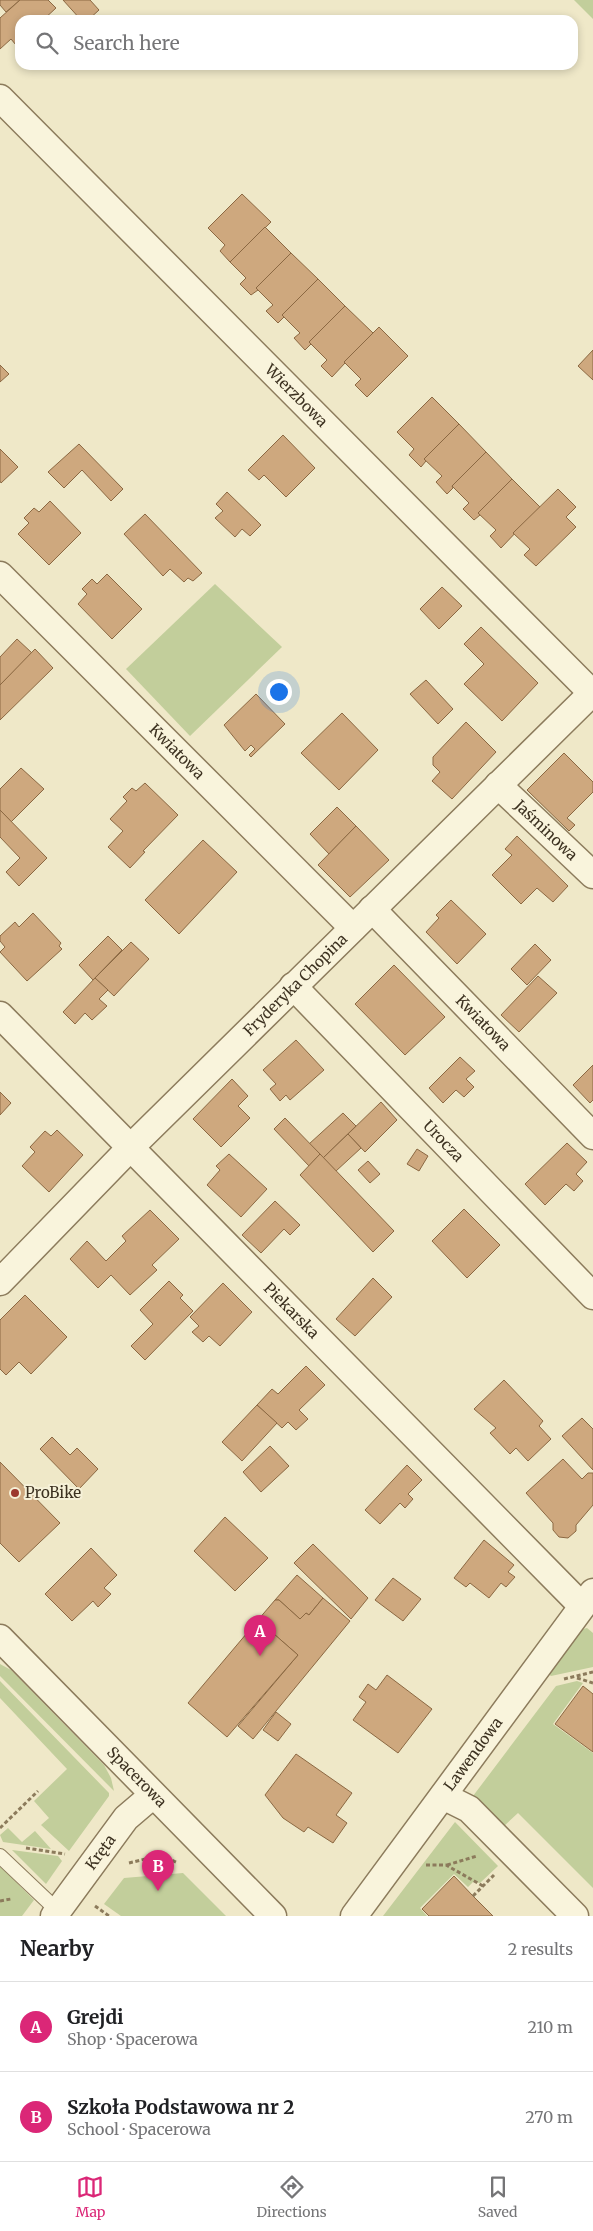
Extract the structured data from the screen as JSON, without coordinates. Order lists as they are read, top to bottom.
{
  "streets": {
    "street": [
      "Wierzbowa",
      "Kwiatowa",
      "Jaśminowa",
      "Fryderyka Chopina",
      "Urocza",
      "Piekarska",
      "Lawendowa",
      "Spacerowa",
      "Kręta"
    ]
  },
  "crossings": [
    ["Wierzbowa", "Fryderyka Chopina"],
    ["Kwiatowa", "Fryderyka Chopina"],
    ["Jaśminowa", "Fryderyka Chopina"],
    ["Fryderyka Chopina", "Urocza"],
    ["Fryderyka Chopina", "Piekarska"],
    ["Piekarska", "Lawendowa"],
    ["Spacerowa", "Kręta"]
  ],
  "places": ["ProBike"],
  "page": {
    "search": "Search here",
    "pins": ["A", "B"],
    "heading": ["Nearby", "2 results"],
    "list": [
      {
        "mark": "A",
        "name": "Grejdi",
        "note": "Shop · Spacerowa",
        "value": "210 m"
      },
      {
        "mark": "B",
        "name": "Szkoła Podstawowa nr 2",
        "note": "School · Spacerowa",
        "value": "270 m"
      }
    ],
    "nav": ["Map", "Directions", "Saved"]
  }
}
